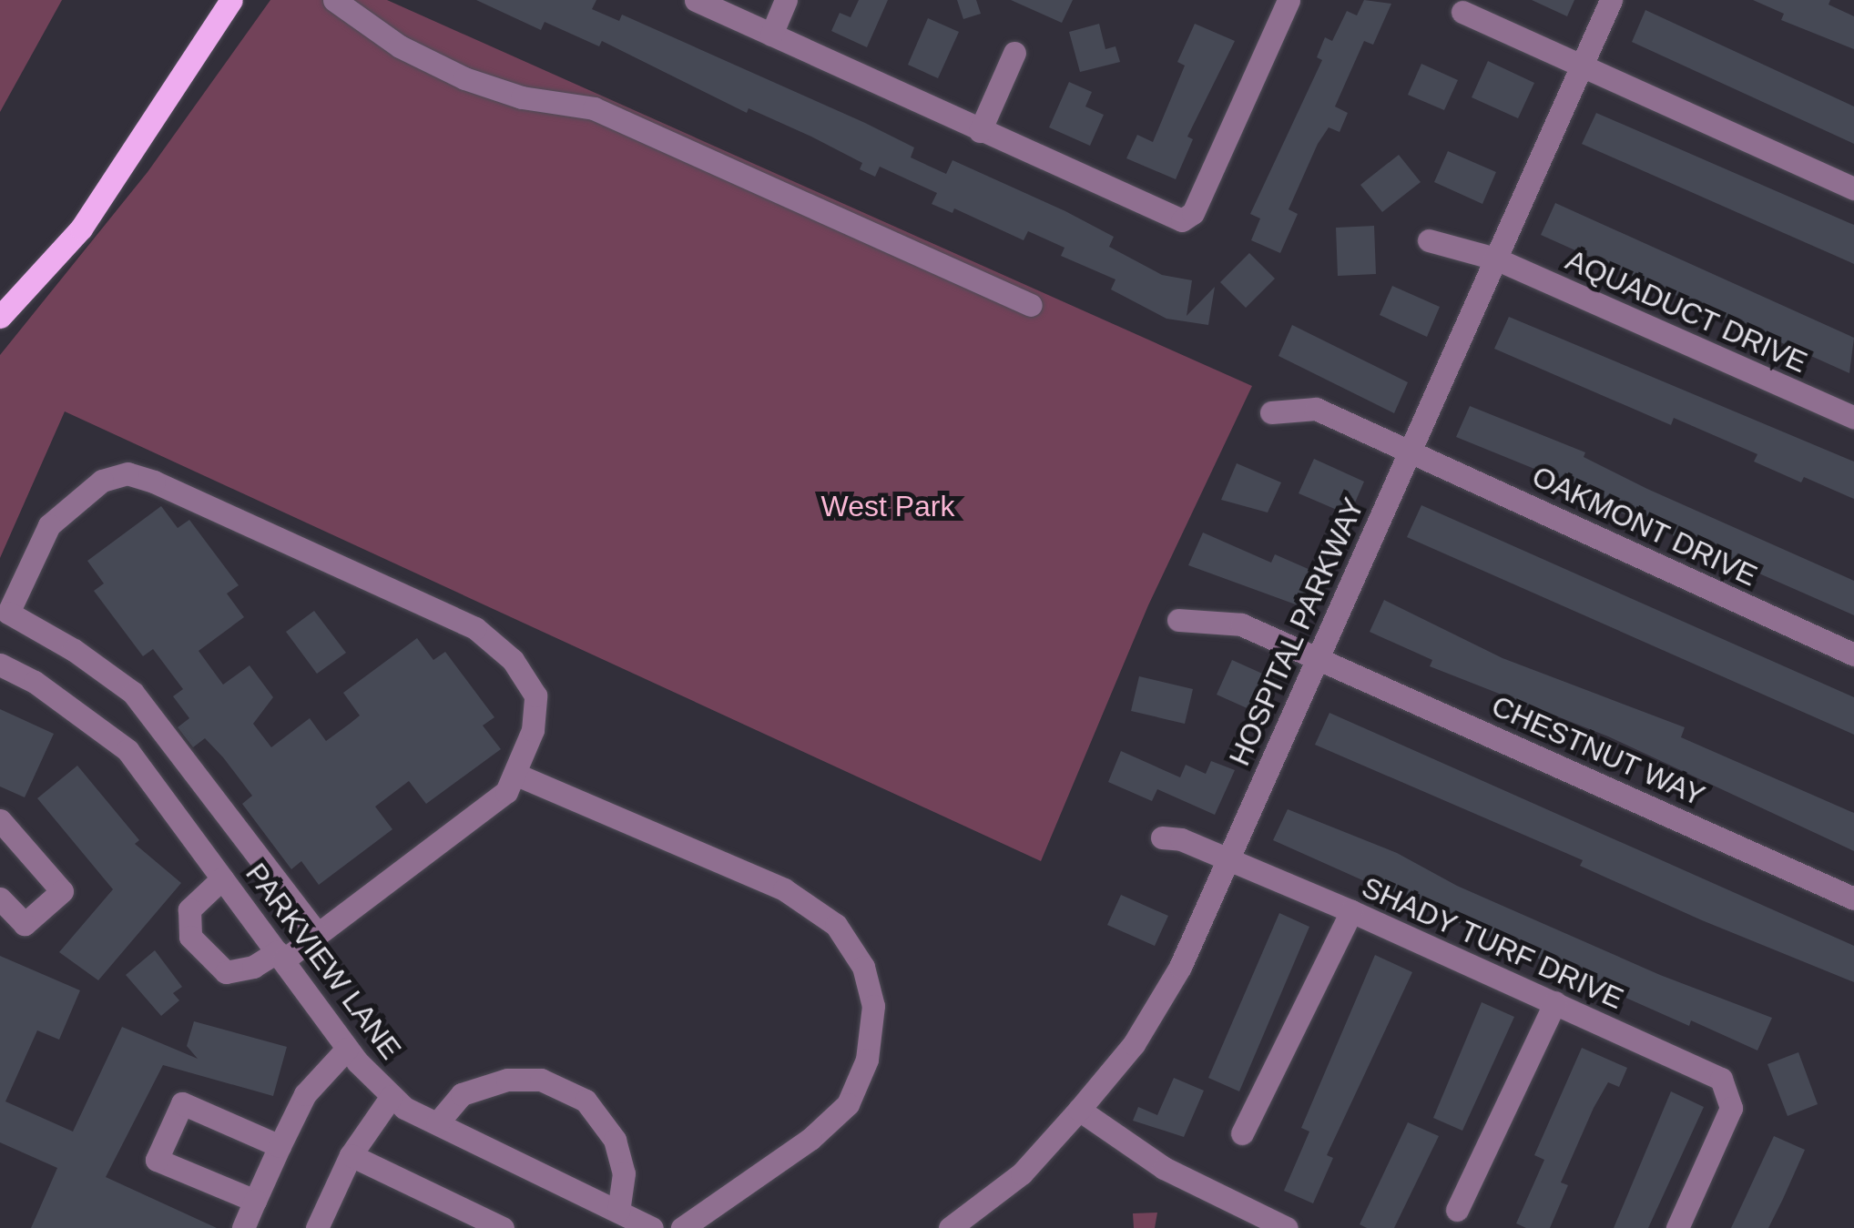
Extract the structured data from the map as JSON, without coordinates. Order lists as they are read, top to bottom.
{
  "streets": {
    "street": [
      "AQUADUCT DRIVE",
      "OAKMONT DRIVE",
      "HOSPITAL PARKWAY",
      "CHESTNUT WAY",
      "SHADY TURF DRIVE",
      "PARKVIEW LANE"
    ]
  },
  "crossings": [
    ["AQUADUCT DRIVE", "HOSPITAL PARKWAY"],
    ["OAKMONT DRIVE", "HOSPITAL PARKWAY"],
    ["HOSPITAL PARKWAY", "CHESTNUT WAY"],
    ["HOSPITAL PARKWAY", "SHADY TURF DRIVE"]
  ],
  "parks": ["West Park"]
}
